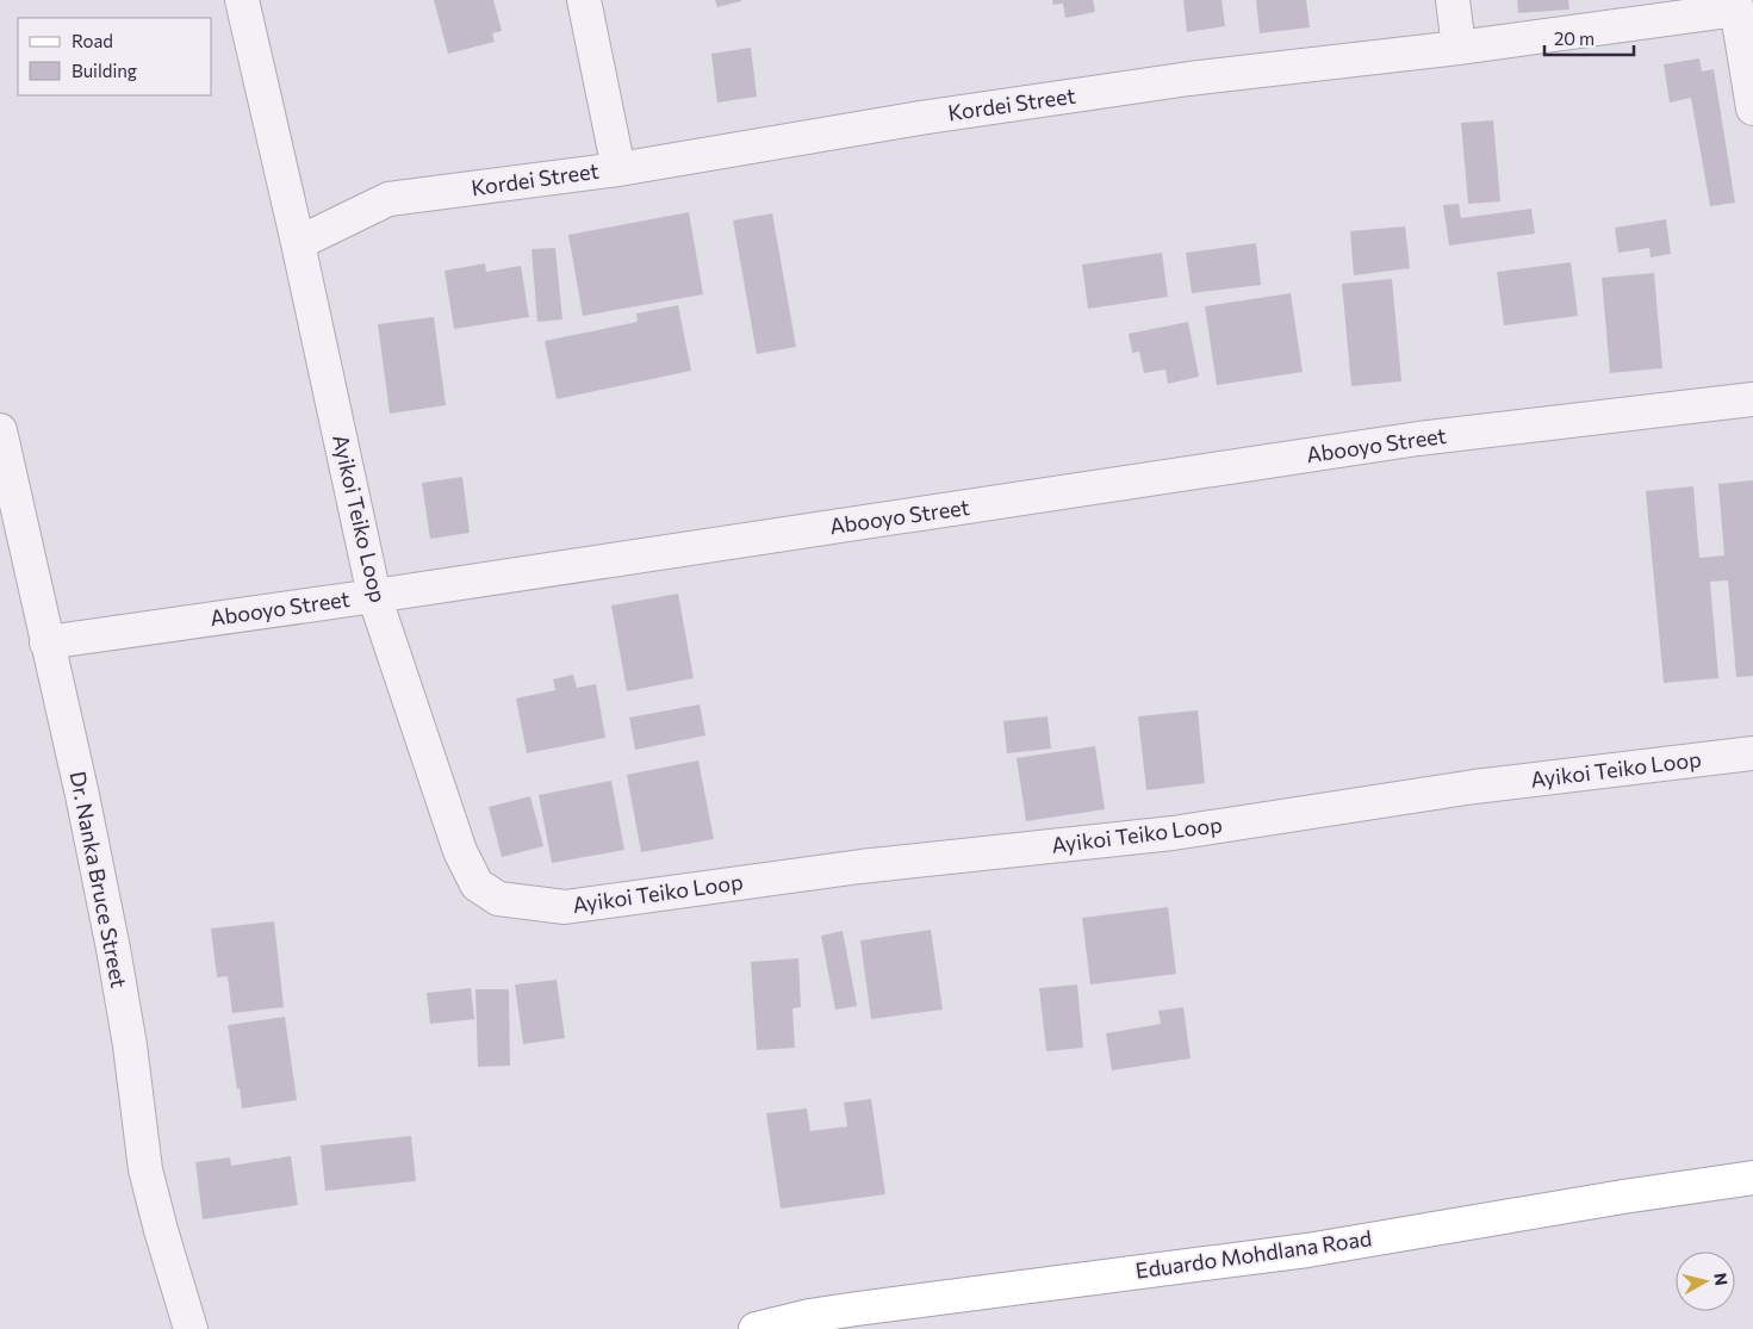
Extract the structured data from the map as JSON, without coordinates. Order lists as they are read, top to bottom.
{
  "streets": {
    "main road": ["Eduardo Mohdlana Road"],
    "street": [
      "Kordei Street",
      "Abooyo Street",
      "Ayikoi Teiko Loop",
      "Dr. Nanka Bruce Street"
    ]
  },
  "crossings": [
    ["Kordei Street", "Ayikoi Teiko Loop"],
    ["Abooyo Street", "Ayikoi Teiko Loop"],
    ["Abooyo Street", "Dr. Nanka Bruce Street"]
  ],
  "legend": ["Road", "Building"],
  "scale_bar": "20 m",
  "north": "right"
}
